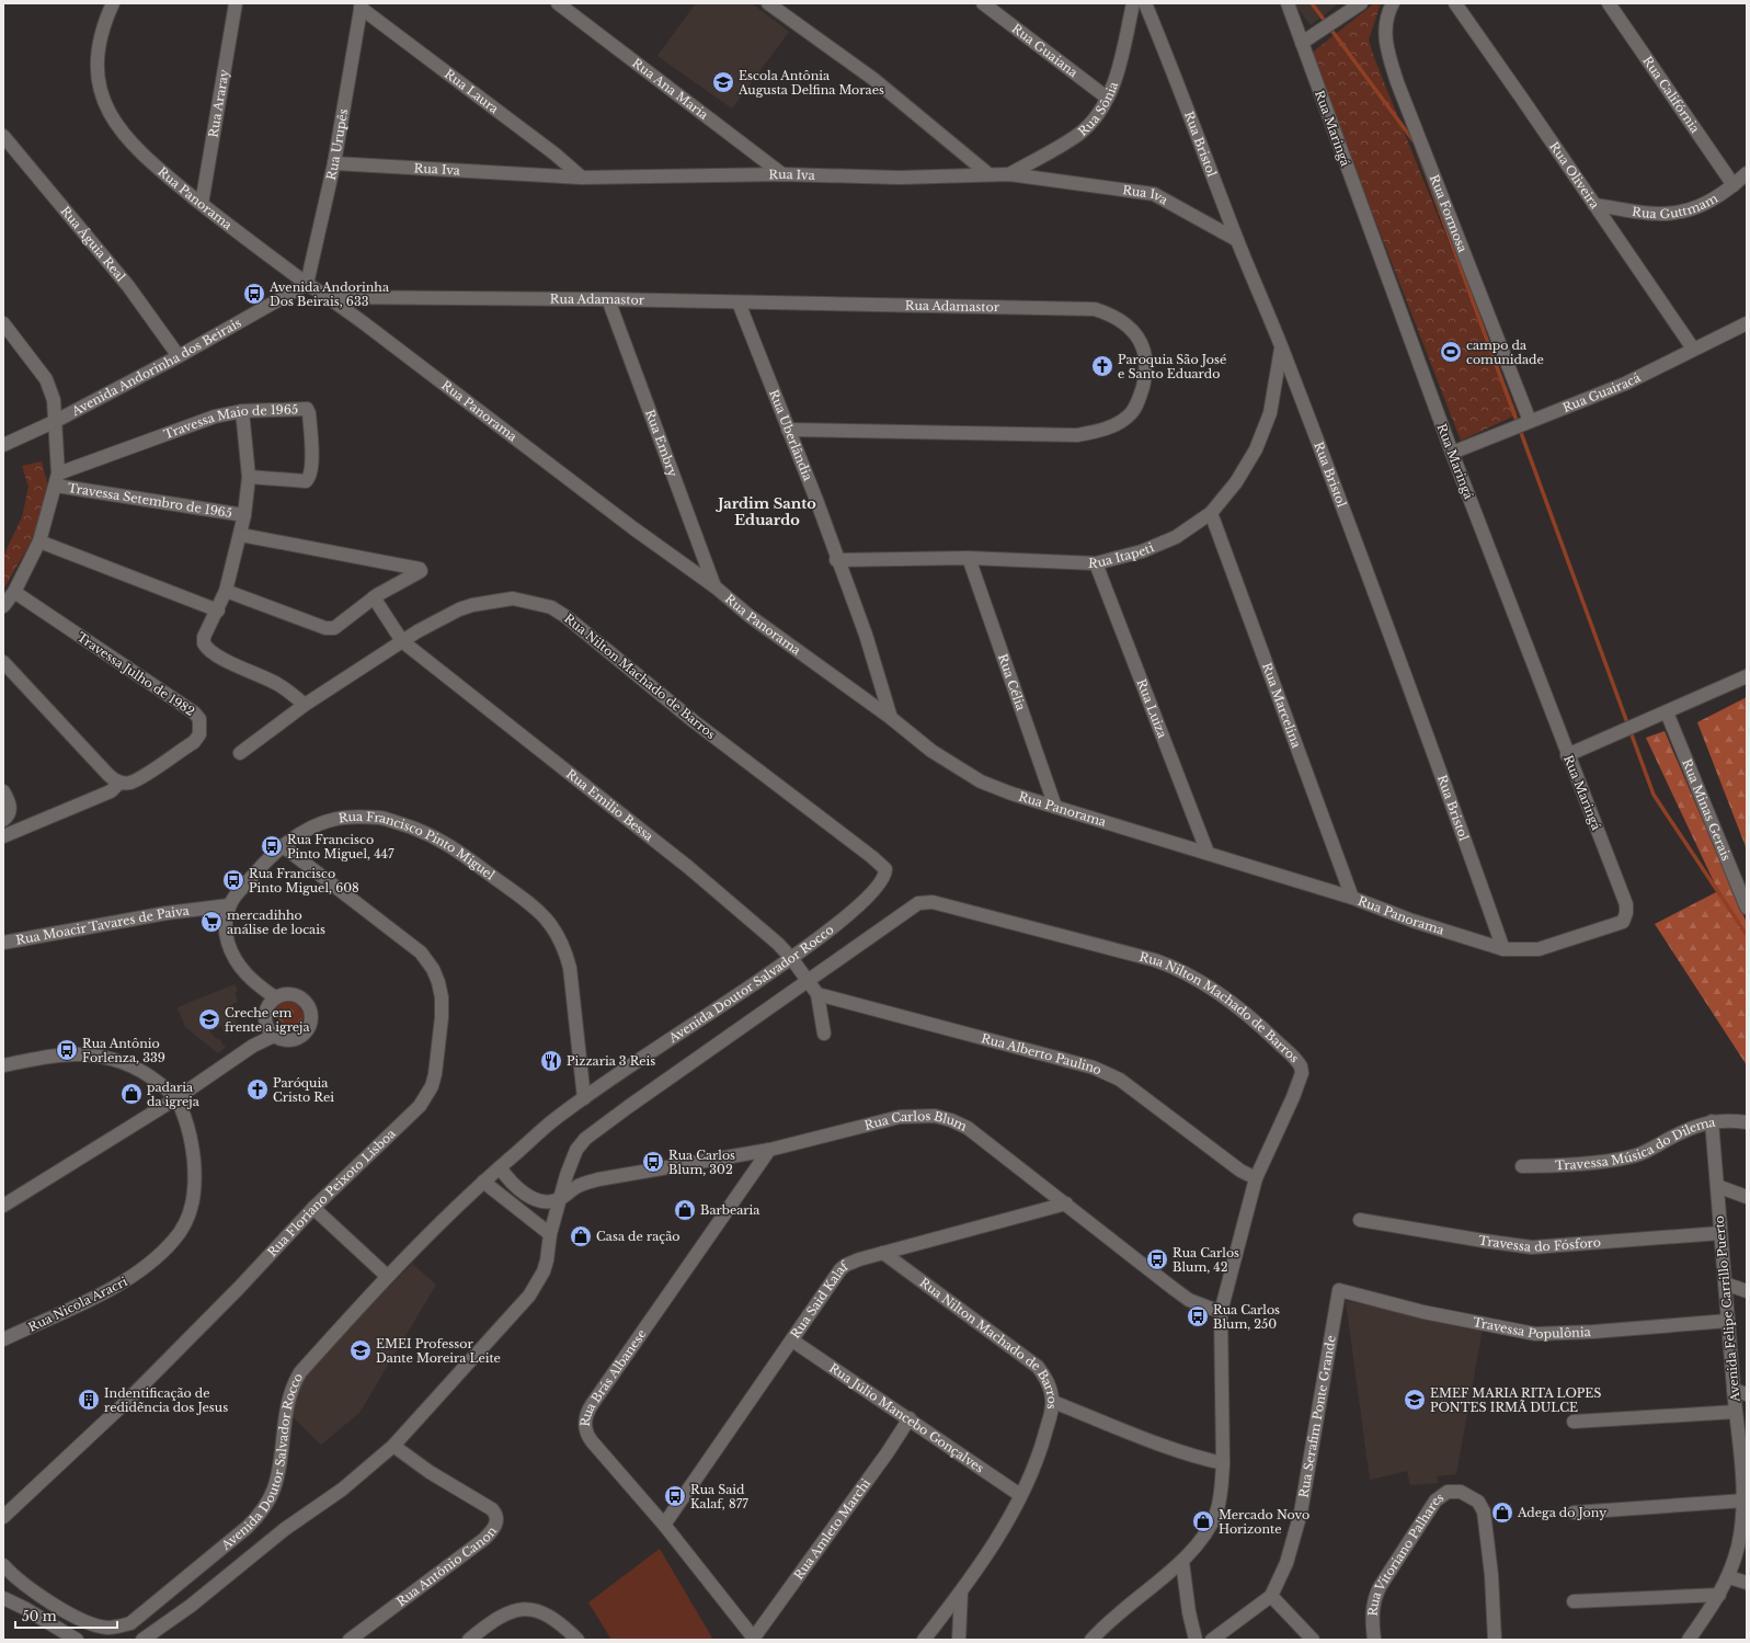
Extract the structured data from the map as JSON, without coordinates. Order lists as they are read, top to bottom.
{
  "streets": {
    "street": [
      "Rua Guaiana",
      "Rua Ana Maria",
      "Rua Laura",
      "Rua Califórnia",
      "Rua Araray",
      "Rua Sônia",
      "Rua Maringá",
      "Rua Bristol",
      "Rua Urupês",
      "Rua Iva",
      "Rua Oliveira",
      "Rua Panorama",
      "Rua Guttmam",
      "Rua Formosa",
      "Rua Águia Real",
      "Rua Adamastor",
      "Avenida Andorinha dos Beirais",
      "Rua Guairacá",
      "Travessa Maio de 1965",
      "Rua Uberlândia",
      "Rua Embry",
      "Travessa Setembro de 1965",
      "Rua Itapeti",
      "Travessa Julho de 1982",
      "Rua Nilton Machado de Barros",
      "Rua Célia",
      "Rua Marcelina",
      "Rua Luiza",
      "Rua Emilio Bessa",
      "Rua Minas Gerais",
      "Rua Francisco Pinto Miguel",
      "Rua Moacir Tavares de Paiva",
      "Avenida Doutor Salvador Rocco",
      "Rua Alberto Paulino",
      "Rua Carlos Blum",
      "Travessa Música do Dilema",
      "Rua Floriano Peixoto Lisboa",
      "Travessa do Fósforo",
      "Rua Said Kalaf",
      "Rua Nicola Aracri",
      "Avenida Felipe Carrillo Puerto",
      "Travessa Populônia",
      "Rua Brás Albanese",
      "Rua Júlio Mancebo Gonçalves",
      "Rua Serafim Ponte Grande",
      "Rua Amleto Marchi",
      "Rua Vitoriano Palhares",
      "Rua Antônio Canon"
    ]
  },
  "crossings": [
    ["Rua Guaiana", "Rua Sônia"],
    ["Rua Ana Maria", "Rua Iva"],
    ["Rua Laura", "Rua Urupês"],
    ["Rua Laura", "Rua Iva"],
    ["Rua Califórnia", "Rua Guttmam"],
    ["Rua Araray", "Rua Panorama"],
    ["Rua Sônia", "Rua Iva"],
    ["Rua Maringá", "Rua Panorama"],
    ["Rua Maringá", "Rua Guairacá"],
    ["Rua Bristol", "Rua Iva"],
    ["Rua Bristol", "Rua Panorama"],
    ["Rua Bristol", "Rua Itapeti"],
    ["Rua Urupês", "Rua Iva"],
    ["Rua Urupês", "Rua Panorama"],
    ["Rua Urupês", "Avenida Andorinha dos Beirais"],
    ["Rua Oliveira", "Rua Guttmam"],
    ["Rua Oliveira", "Rua Guairacá"],
    ["Rua Panorama", "Rua Adamastor"],
    ["Rua Panorama", "Avenida Andorinha dos Beirais"],
    ["Rua Panorama", "Rua Uberlândia"],
    ["Rua Panorama", "Rua Embry"],
    ["Rua Panorama", "Rua Célia"],
    ["Rua Panorama", "Rua Marcelina"],
    ["Rua Panorama", "Rua Luiza"],
    ["Rua Formosa", "Rua Guairacá"],
    ["Rua Águia Real", "Avenida Andorinha dos Beirais"],
    ["Rua Adamastor", "Rua Uberlândia"],
    ["Rua Adamastor", "Rua Embry"],
    ["Travessa Maio de 1965", "Travessa Setembro de 1965"],
    ["Rua Uberlândia", "Rua Itapeti"],
    ["Rua Itapeti", "Rua Célia"],
    ["Rua Itapeti", "Rua Marcelina"],
    ["Rua Itapeti", "Rua Luiza"],
    ["Rua Nilton Machado de Barros", "Rua Emilio Bessa"],
    ["Rua Nilton Machado de Barros", "Avenida Doutor Salvador Rocco"],
    ["Rua Nilton Machado de Barros", "Rua Alberto Paulino"],
    ["Rua Nilton Machado de Barros", "Rua Carlos Blum"],
    ["Rua Nilton Machado de Barros", "Rua Said Kalaf"],
    ["Rua Nilton Machado de Barros", "Rua Júlio Mancebo Gonçalves"],
    ["Rua Emilio Bessa", "Avenida Doutor Salvador Rocco"],
    ["Rua Francisco Pinto Miguel", "Rua Moacir Tavares de Paiva"],
    ["Rua Francisco Pinto Miguel", "Avenida Doutor Salvador Rocco"],
    ["Rua Francisco Pinto Miguel", "Rua Floriano Peixoto Lisboa"],
    ["Rua Carlos Blum", "Rua Said Kalaf"],
    ["Rua Carlos Blum", "Rua Brás Albanese"],
    ["Travessa Música do Dilema", "Avenida Felipe Carrillo Puerto"],
    ["Travessa do Fósforo", "Avenida Felipe Carrillo Puerto"],
    ["Rua Said Kalaf", "Rua Brás Albanese"],
    ["Rua Said Kalaf", "Rua Júlio Mancebo Gonçalves"],
    ["Avenida Felipe Carrillo Puerto", "Travessa Populônia"],
    ["Travessa Populônia", "Rua Serafim Ponte Grande"],
    ["Rua Brás Albanese", "Rua Amleto Marchi"],
    ["Rua Júlio Mancebo Gonçalves", "Rua Amleto Marchi"]
  ],
  "districts": ["Jardim Santo Eduardo"],
  "places": {
    "school or university": [
      "Escola Antônia Augusta Delfina Moraes",
      "Creche em frente a igreja",
      "EMEI Professor Dante Moreira Leite",
      "EMEF MARIA RITA LOPES PONTES IRMÃ DULCE"
    ],
    "bus stop": [
      "Avenida Andorinha Dos Beirais, 633",
      "Rua Francisco Pinto Miguel, 447",
      "Rua Francisco Pinto Miguel, 608",
      "Rua Antônio Forlenza, 339",
      "Rua Carlos Blum, 302",
      "Rua Carlos Blum, 42",
      "Rua Carlos Blum, 250",
      "Rua Said Kalaf, 877"
    ],
    "sports": ["campo da comunidade"],
    "church": ["Paroquia São José e Santo Eduardo", "Paróquia Cristo Rei"],
    "supermarket": ["mercadihho análise de locais"],
    "restaurant": ["Pizzaria 3 Reis"],
    "shop": [
      "padaria da igreja",
      "Barbearia",
      "Casa de ração",
      "Adega do Jony",
      "Mercado Novo Horizonte"
    ],
    "building": ["Indentificação de redidẽncia dos Jesus"]
  },
  "scale_bar": "50 m"
}
